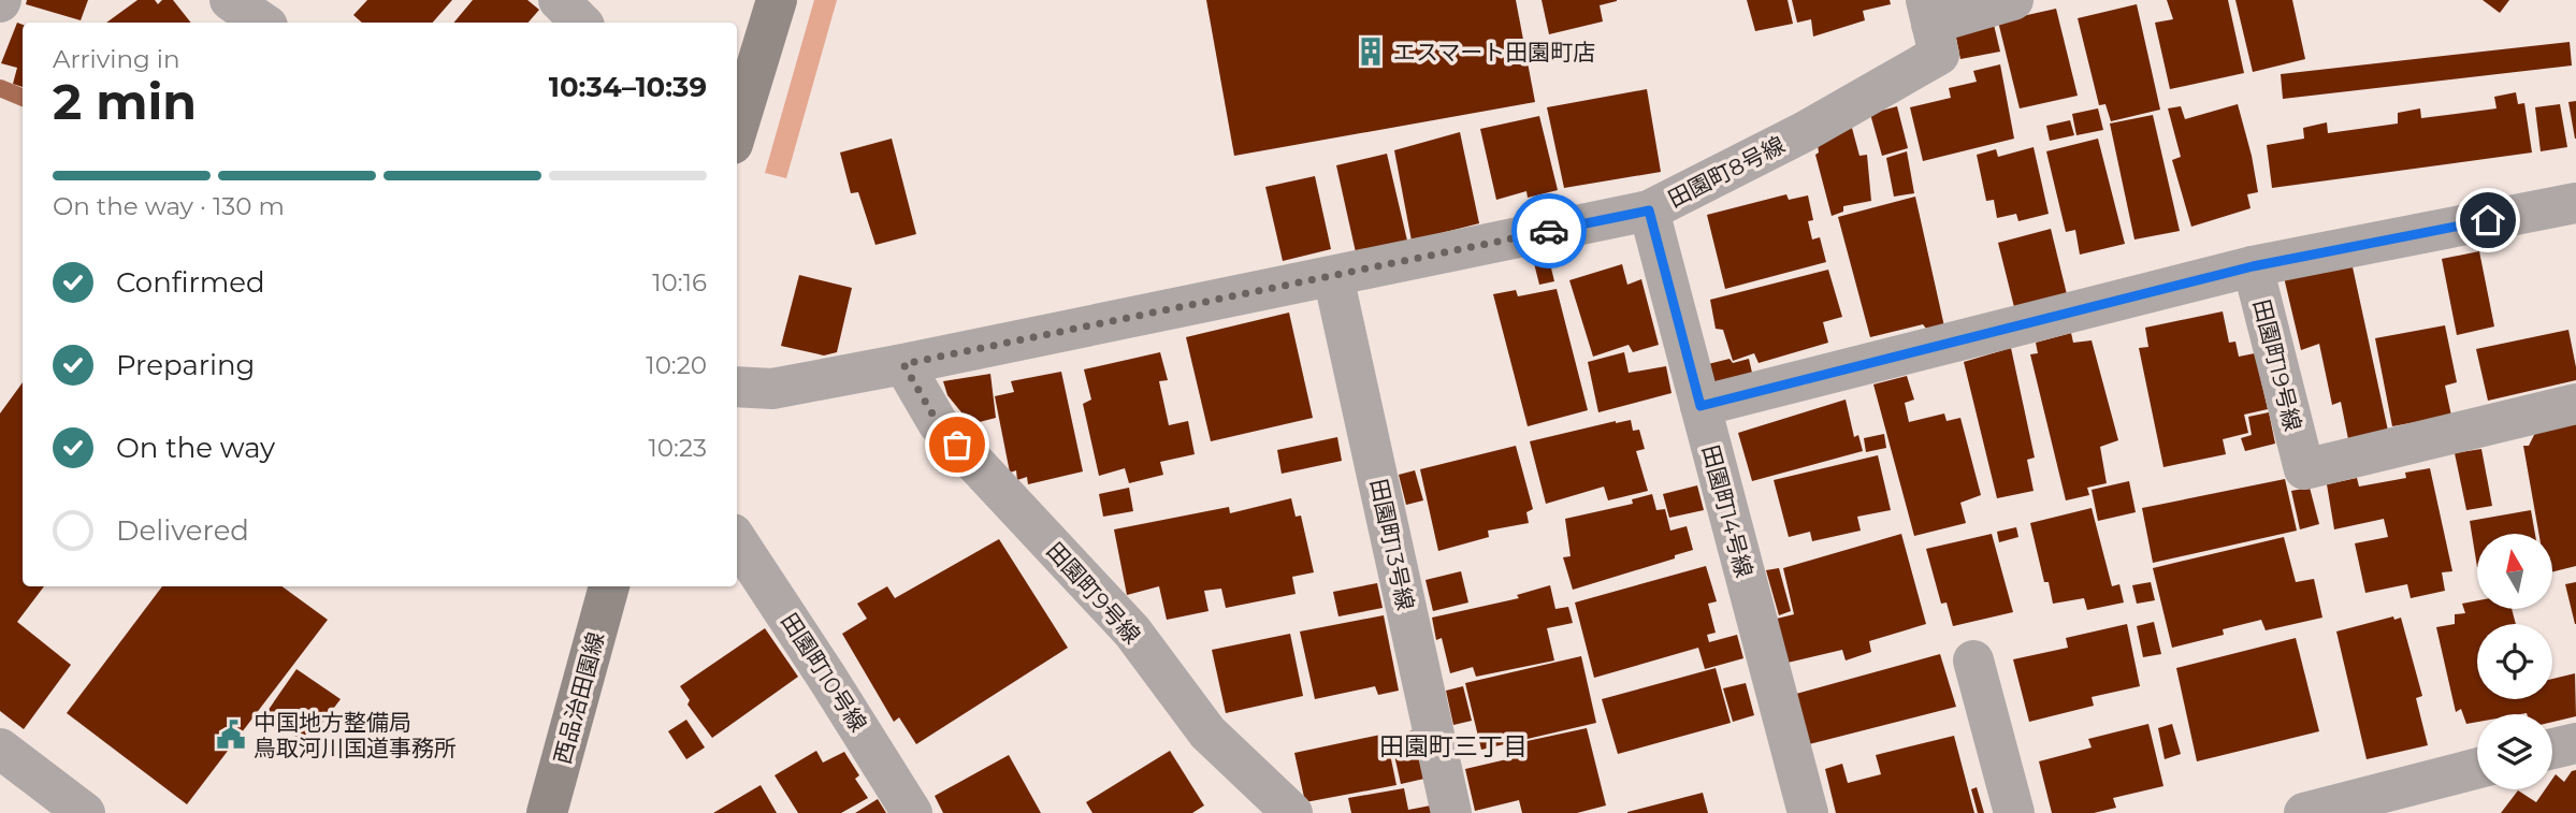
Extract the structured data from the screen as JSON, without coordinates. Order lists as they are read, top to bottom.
{
  "streets": {
    "street": [
      "田園町8号線",
      "田園町19号線",
      "田園町14号線",
      "田園町13号線",
      "田園町9号線",
      "田園町10号線",
      "西品治田園線"
    ]
  },
  "crossings": [
    ["田園町8号線", "田園町14号線"],
    ["田園町8号線", "田園町13号線"],
    ["田園町8号線", "田園町9号線"]
  ],
  "districts": ["田園町三丁目"],
  "places": {
    "building": ["エスマート田園町店"],
    "public building": ["中国地方整備局 鳥取河川国道事務所"]
  },
  "north": "top",
  "page": {
    "heading": ["2 min", "Arriving in", "10:34–10:39"],
    "bar": "On the way · 130 m",
    "list": [
      ["Confirmed", "10:16"],
      ["Preparing", "10:20"],
      ["On the way", "10:23"],
      "Delivered"
    ]
  }
}
